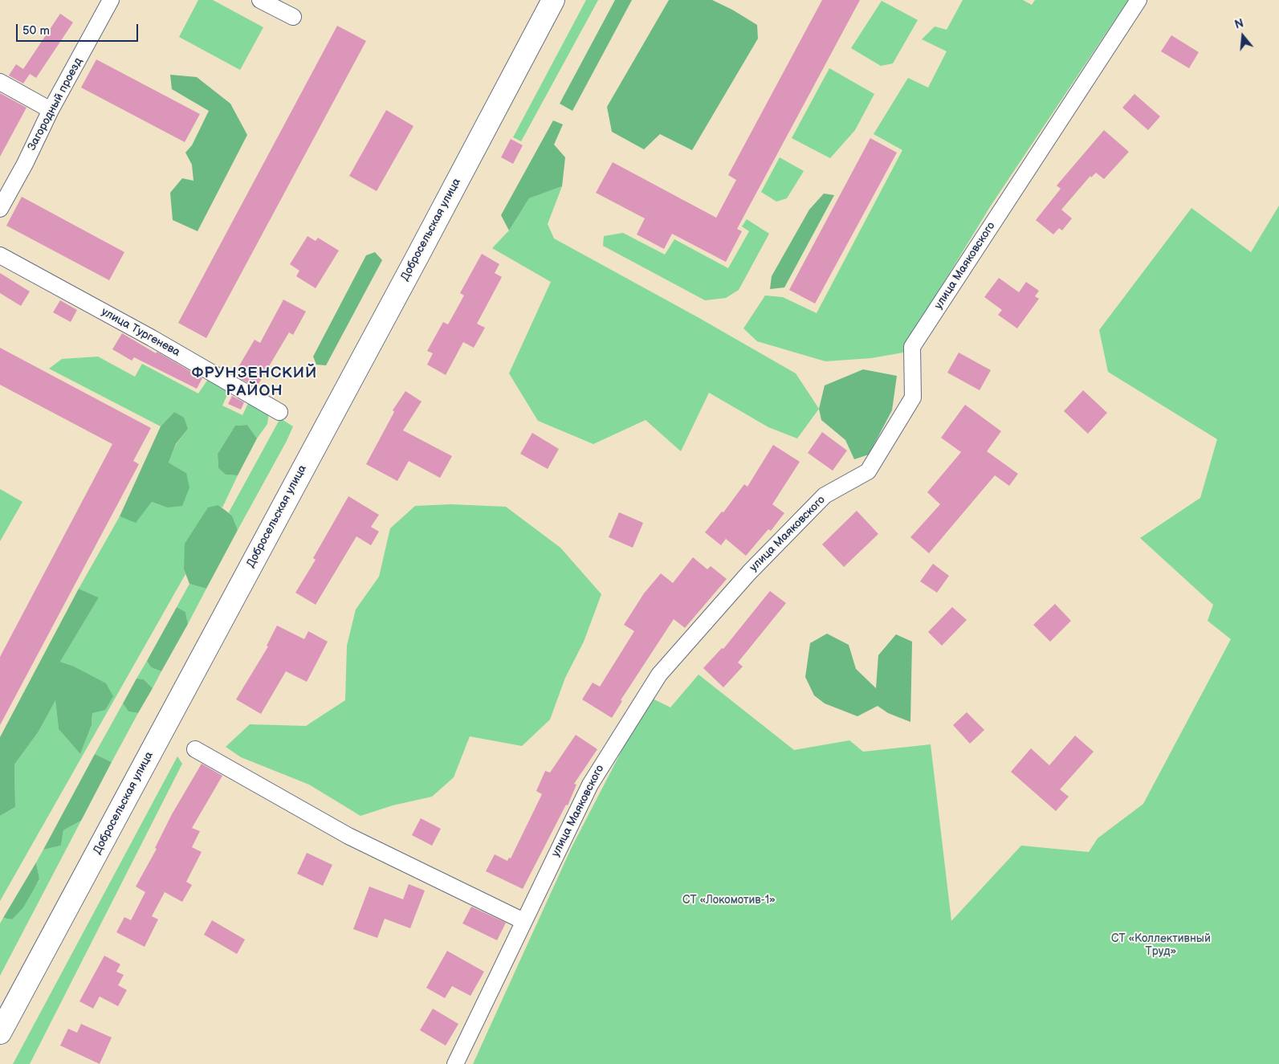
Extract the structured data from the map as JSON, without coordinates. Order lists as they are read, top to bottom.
{
  "streets": {
    "main road": ["Добросельская улица"],
    "street": ["Загородный проезд", "улица Маяковского", "улица Тургенева"]
  },
  "districts": ["ФРУНЗЕНСКИЙ РАЙОН"],
  "parks": ["СТ «Локомотив-1»", "СТ «Коллективный Труд»"],
  "scale_bar": "50 m",
  "north": "top"
}
